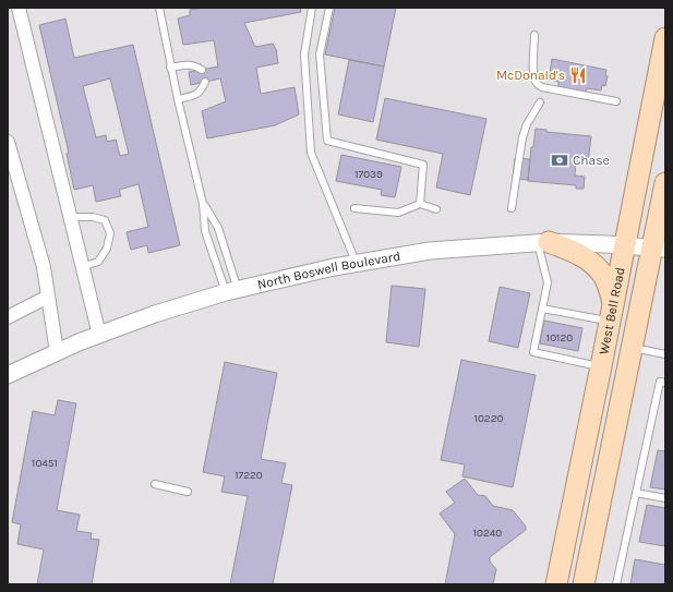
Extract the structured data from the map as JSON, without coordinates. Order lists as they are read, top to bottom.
{
  "streets": {
    "main road": ["West Bell Road"],
    "street": ["North Boswell Boulevard"]
  },
  "crossings": [
    ["North Boswell Boulevard", "West Bell Road"]
  ],
  "places": {
    "restaurant": ["McDonald's"],
    "bank": ["Chase"]
  },
  "house_numbers": [
    "17039",
    "10120",
    "10220",
    "10451",
    "17220",
    "10240"
  ]
}
